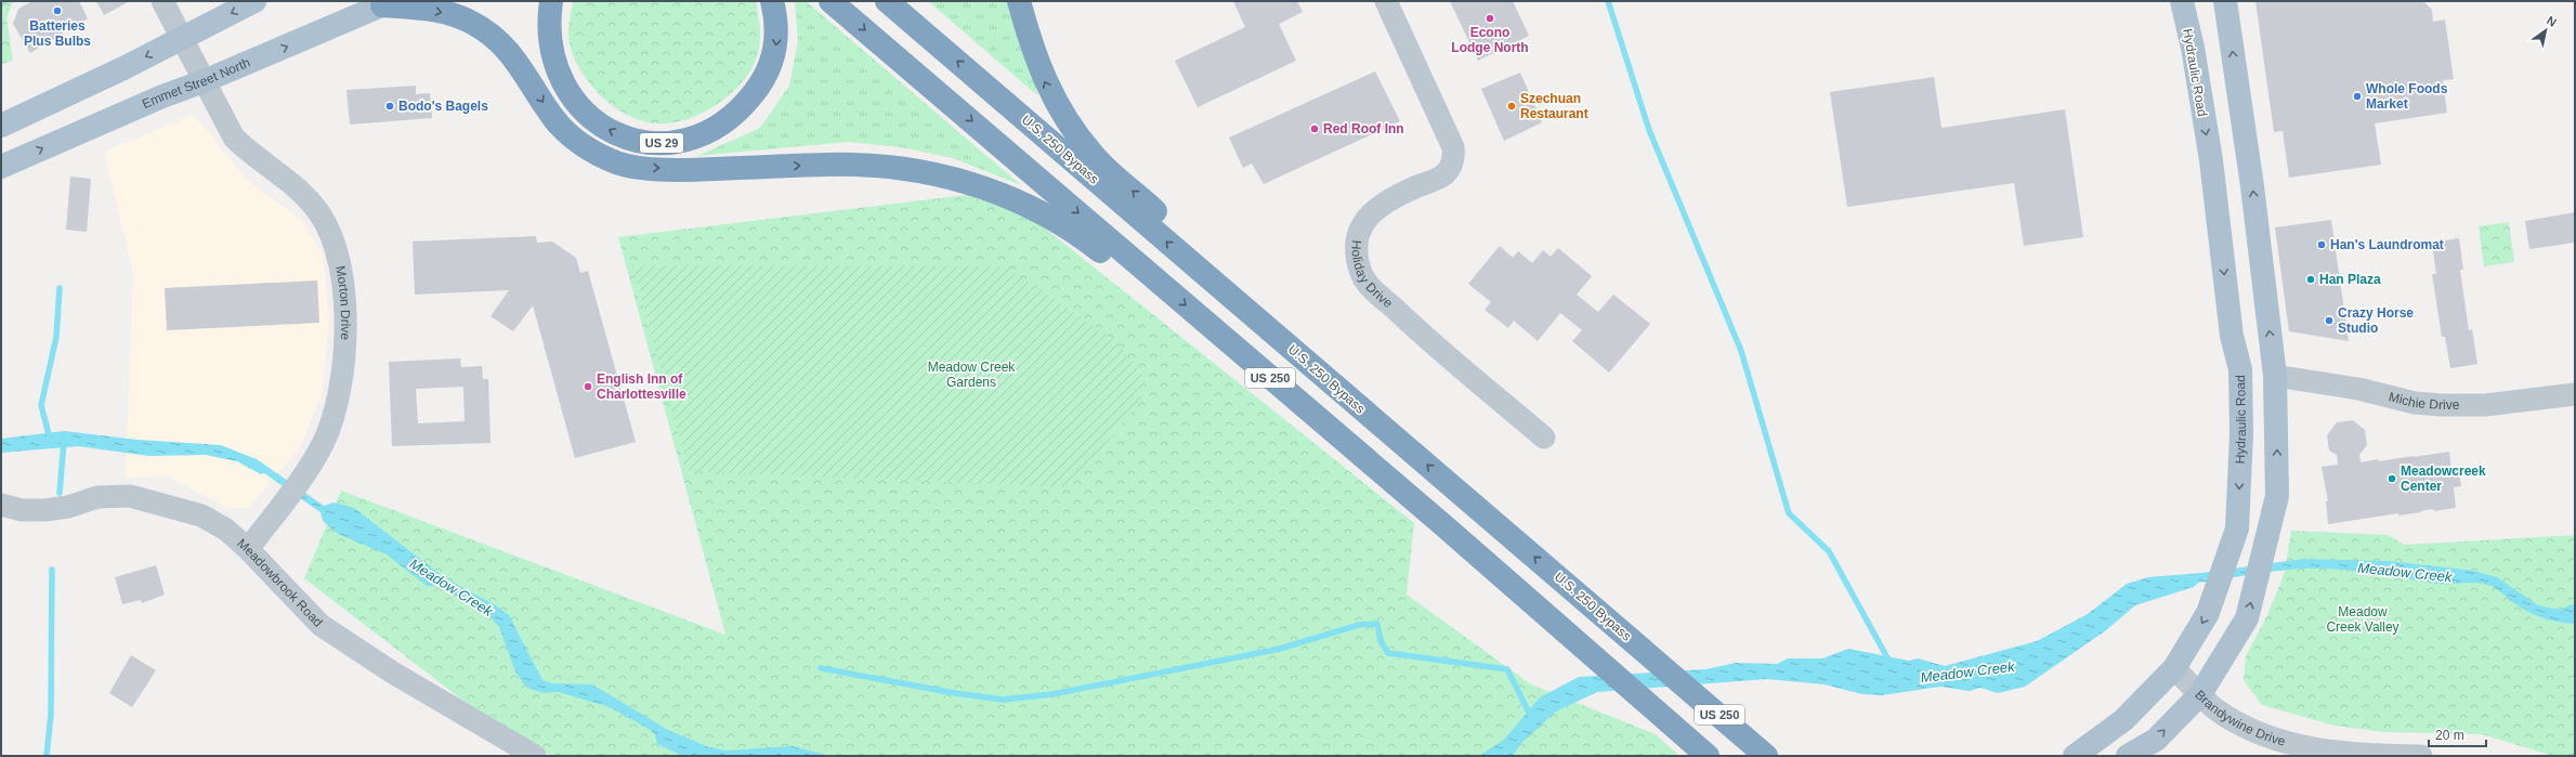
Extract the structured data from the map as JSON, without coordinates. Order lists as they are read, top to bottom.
{
  "streets": {
    "highway": ["US 29", "U.S. 250 Bypass", "US 250"],
    "main road": ["Hydraulic Road", "Emmet Street North"],
    "street": [
      "Holiday Drive",
      "Morton Drive",
      "Michie Drive",
      "Meadowbrook Road",
      "Brandywine Drive"
    ]
  },
  "crossings": [
    ["Hydraulic Road", "Brandywine Drive"],
    ["Emmet Street North", "Morton Drive"],
    ["Morton Drive", "Meadowbrook Road"]
  ],
  "water": ["Meadow Creek"],
  "parks": ["Meadow Creek Gardens", "Meadow Creek Valley"],
  "places": [
    "Batteries Plus Bulbs",
    "Econo Lodge North",
    "Whole Foods Market",
    "Bodo's Bagels",
    "Szechuan Restaurant",
    "Red Roof Inn",
    "Han's Laundromat",
    "Han Plaza",
    "Crazy Horse Studio",
    "English Inn of Charlottesville",
    "Meadowcreek Center"
  ],
  "scale_bar": "20 m",
  "north": "top right"
}
